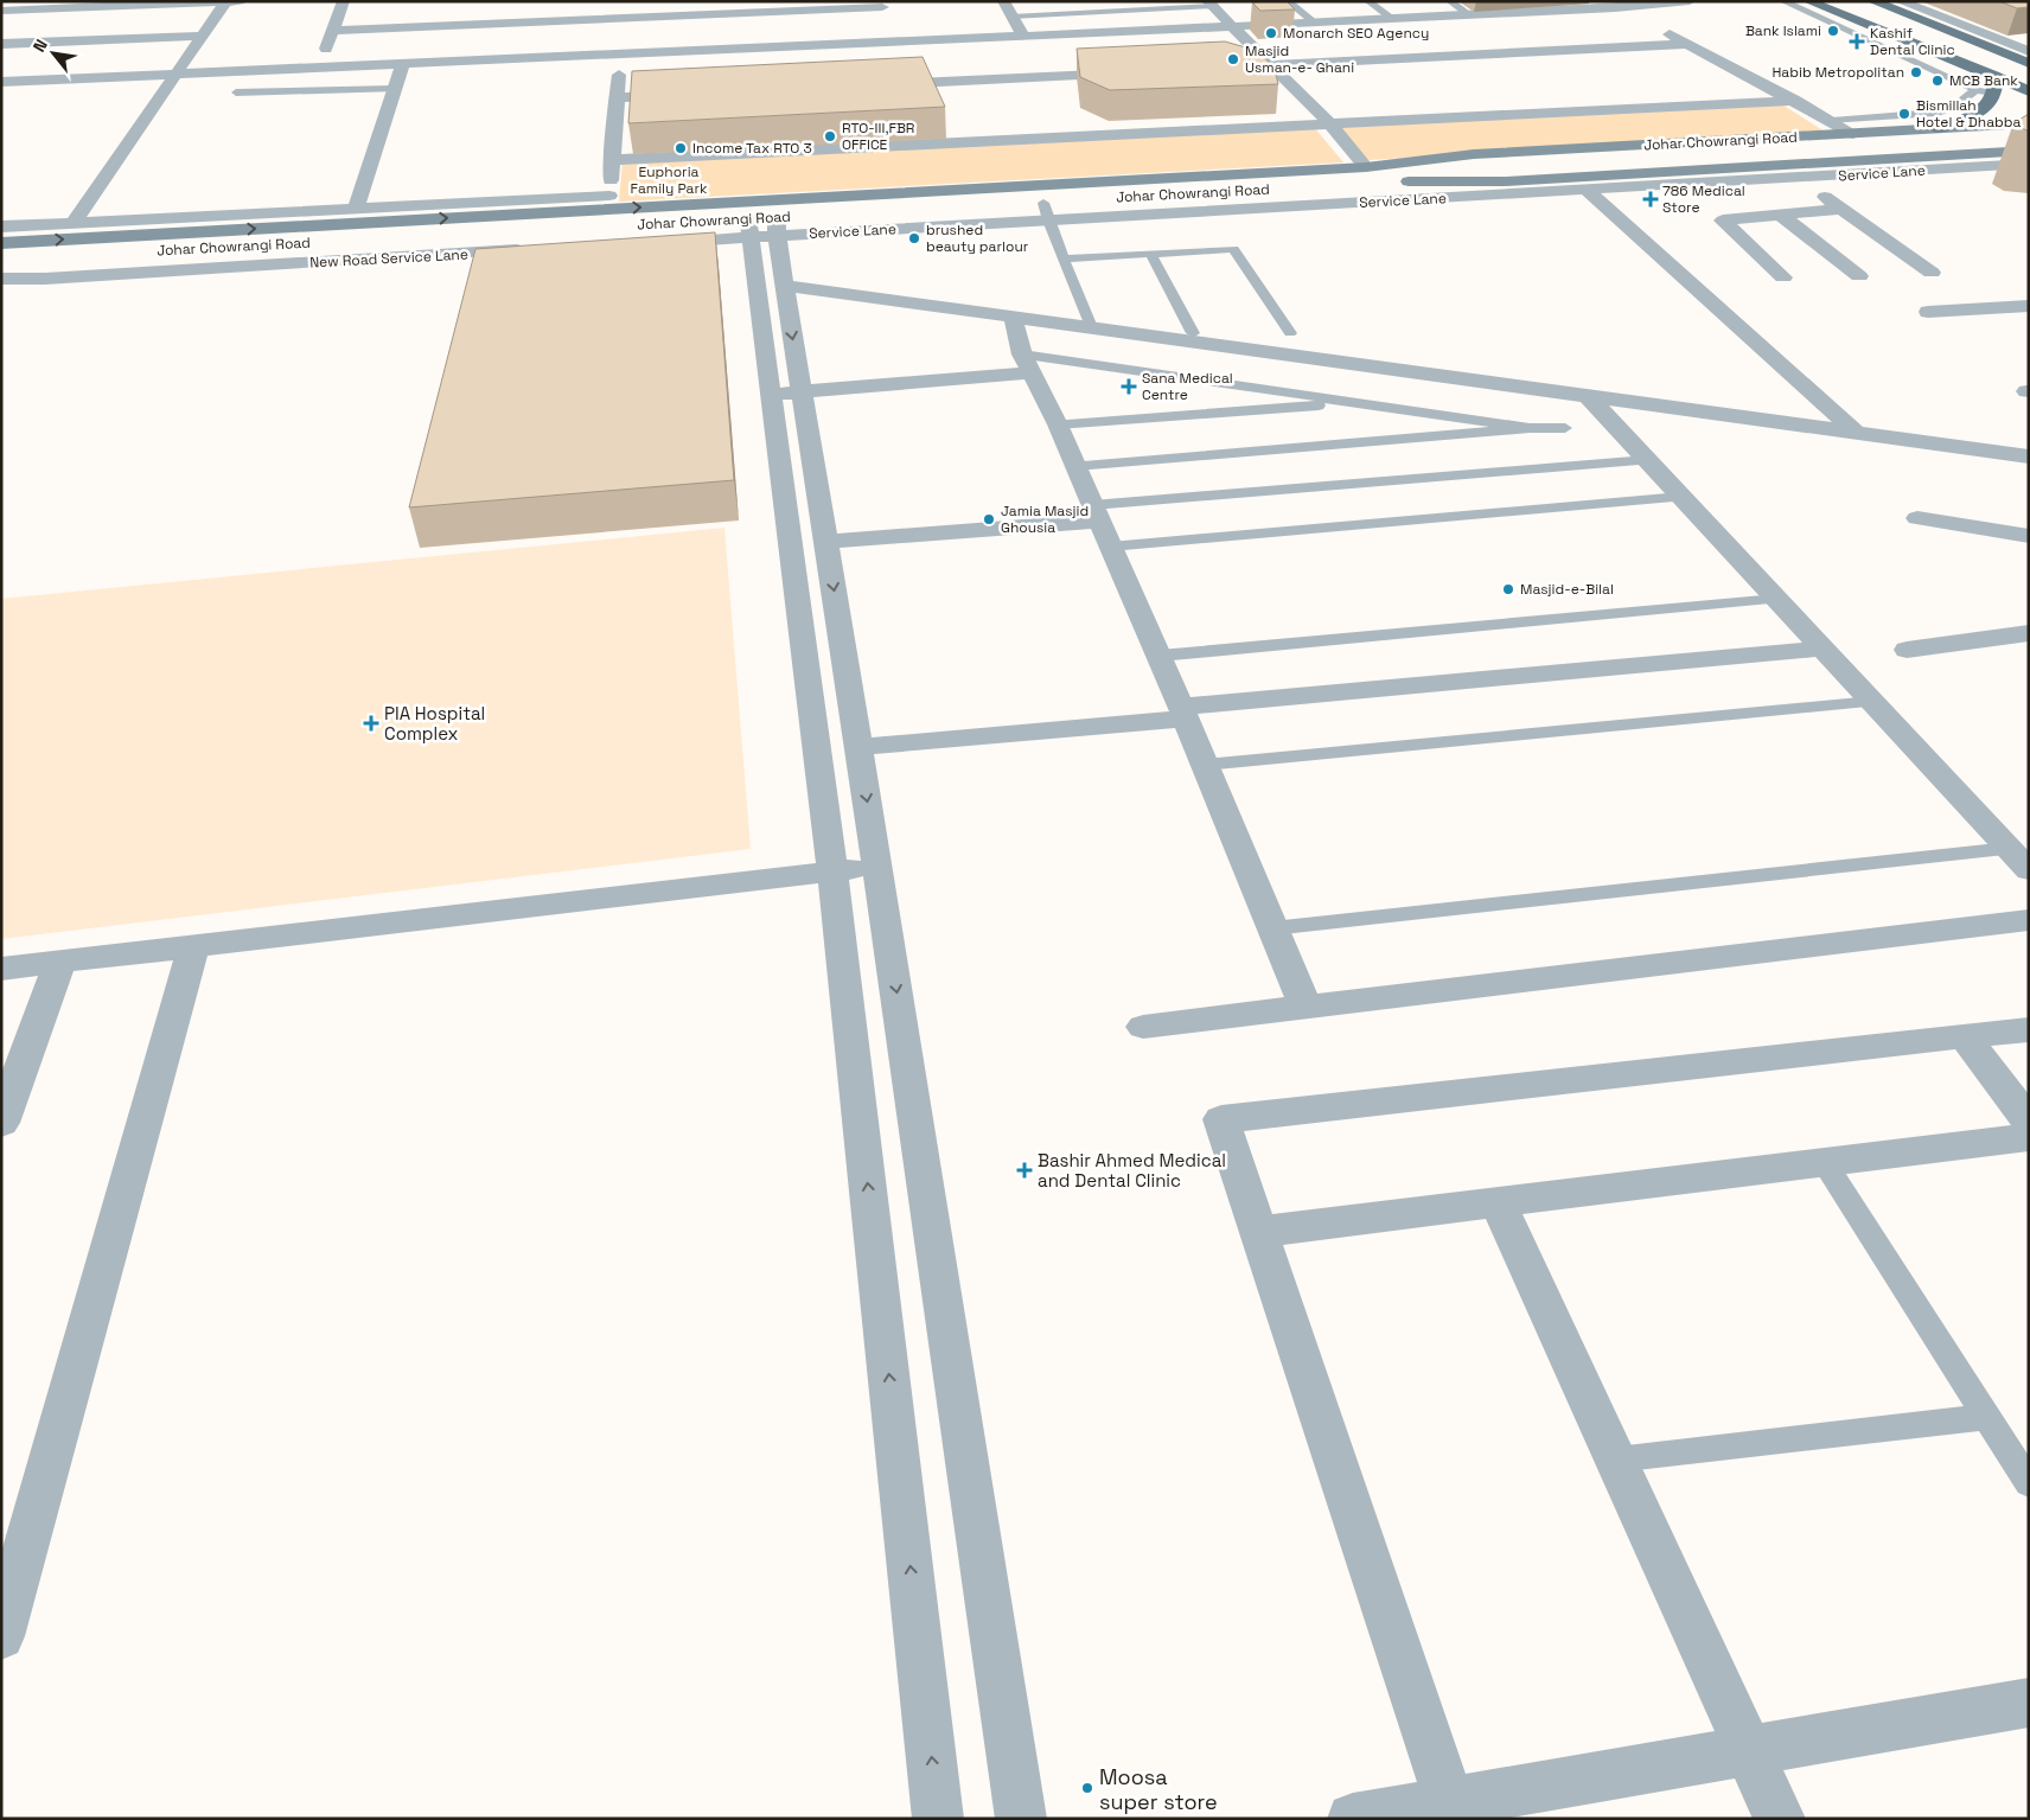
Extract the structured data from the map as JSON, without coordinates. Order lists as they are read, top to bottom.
{
  "streets": {
    "main road": ["Johar Chowrangi Road"],
    "street": ["Service Lane", "New Road Service Lane"]
  },
  "crossings": [
    ["Johar Chowrangi Road", "Service Lane"]
  ],
  "parks": ["Euphoria Family Park"],
  "places": {
    "other": [
      "Bank Islami",
      "Monarch SEO Agency",
      "Masjid Usman-e- Ghani",
      "Habib Metropolitan",
      "MCB Bank",
      "Bismillah Hotel & Dhabba",
      "RTO-III,FBR OFFICE",
      "Income Tax RTO 3",
      "brushed beauty parlour",
      "Jamia Masjid Ghousia",
      "Masjid-e-Bilal",
      "Moosa super store"
    ],
    "health": [
      "Kashif Dental Clinic",
      "786 Medical Store",
      "Sana Medical Centre",
      "PIA Hospital Complex",
      "Bashir Ahmed Medical and Dental Clinic"
    ]
  },
  "north": "top left"
}
